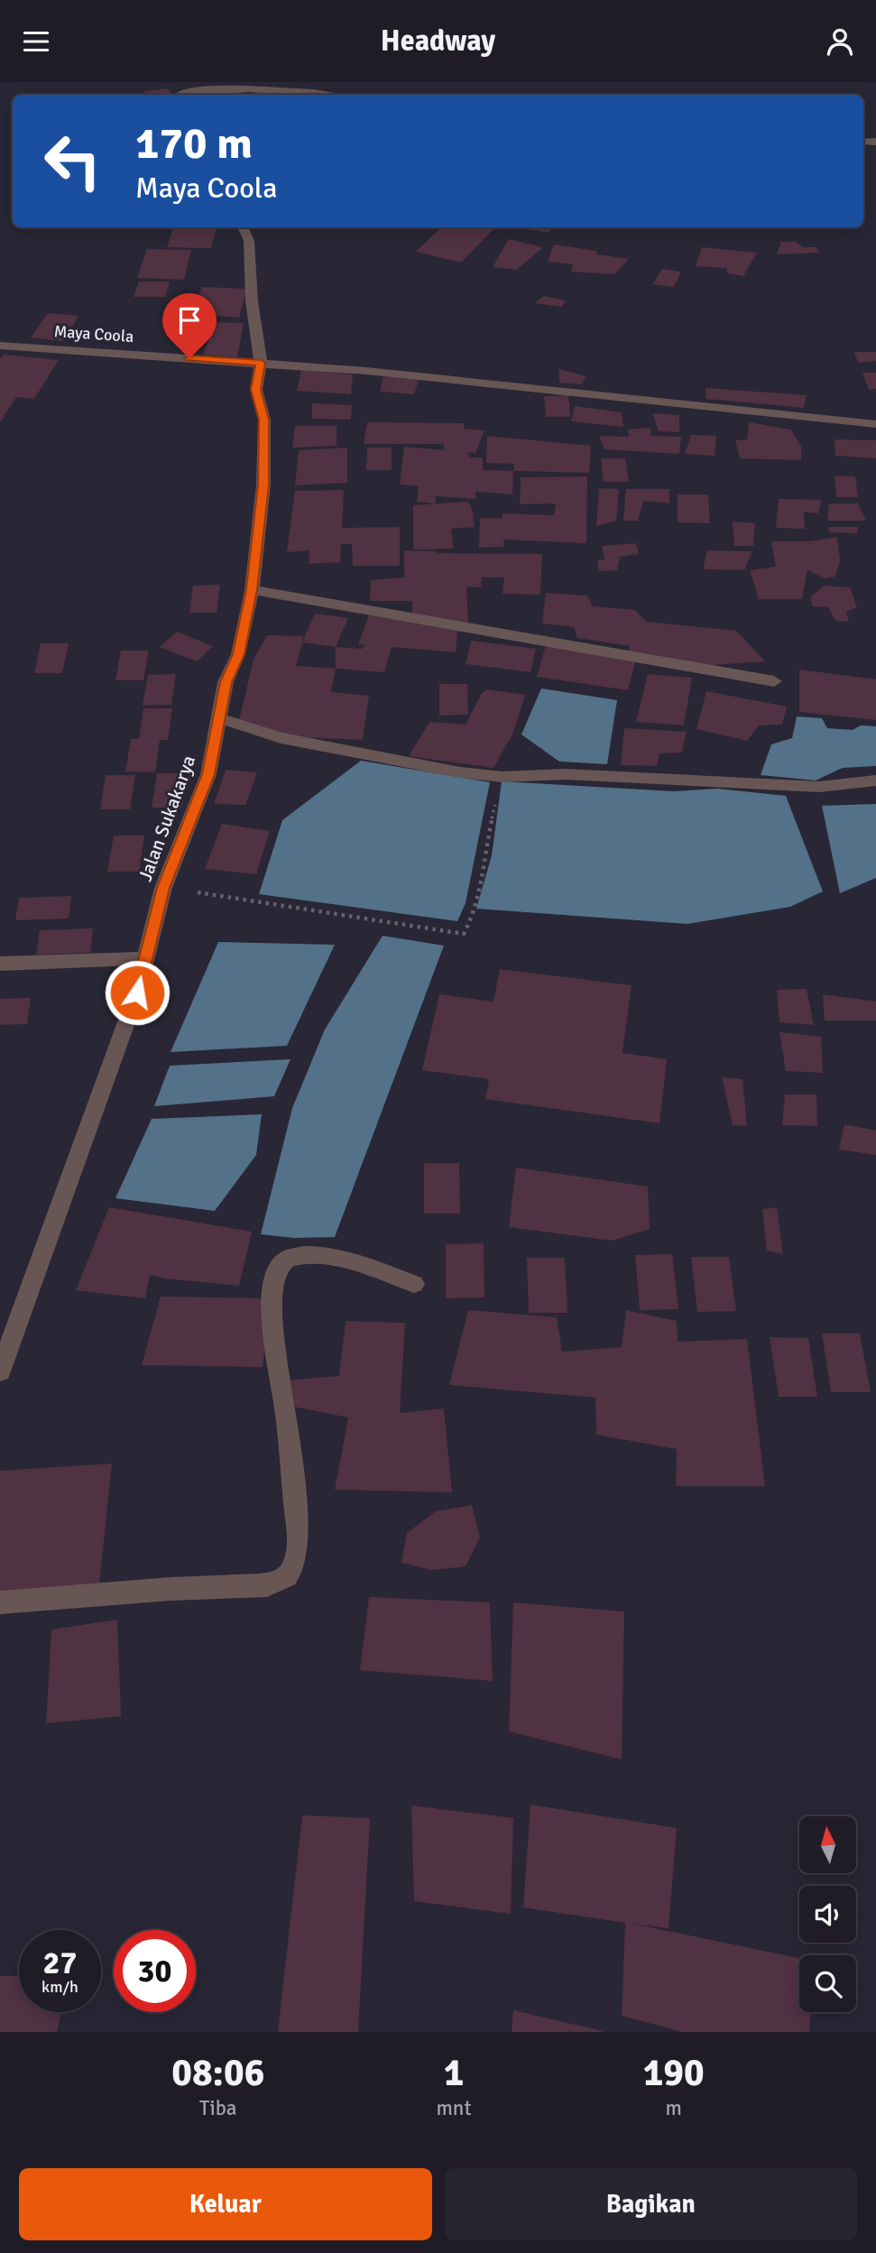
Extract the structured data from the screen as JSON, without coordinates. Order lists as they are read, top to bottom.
{
  "streets": {
    "street": ["Maya Coola", "Jalan Sukakarya"]
  },
  "crossings": [
    ["Maya Coola", "Jalan Sukakarya"]
  ],
  "north": "top",
  "page": {
    "header": "Headway",
    "turn": ["170 m", "Maya Coola"],
    "speed": "27 km/h",
    "limit": "30",
    "eta": [
      "08:06",
      "Tiba",
      "1",
      "mnt",
      "190",
      "m"
    ],
    "buttons": ["Keluar", "Bagikan"]
  }
}
